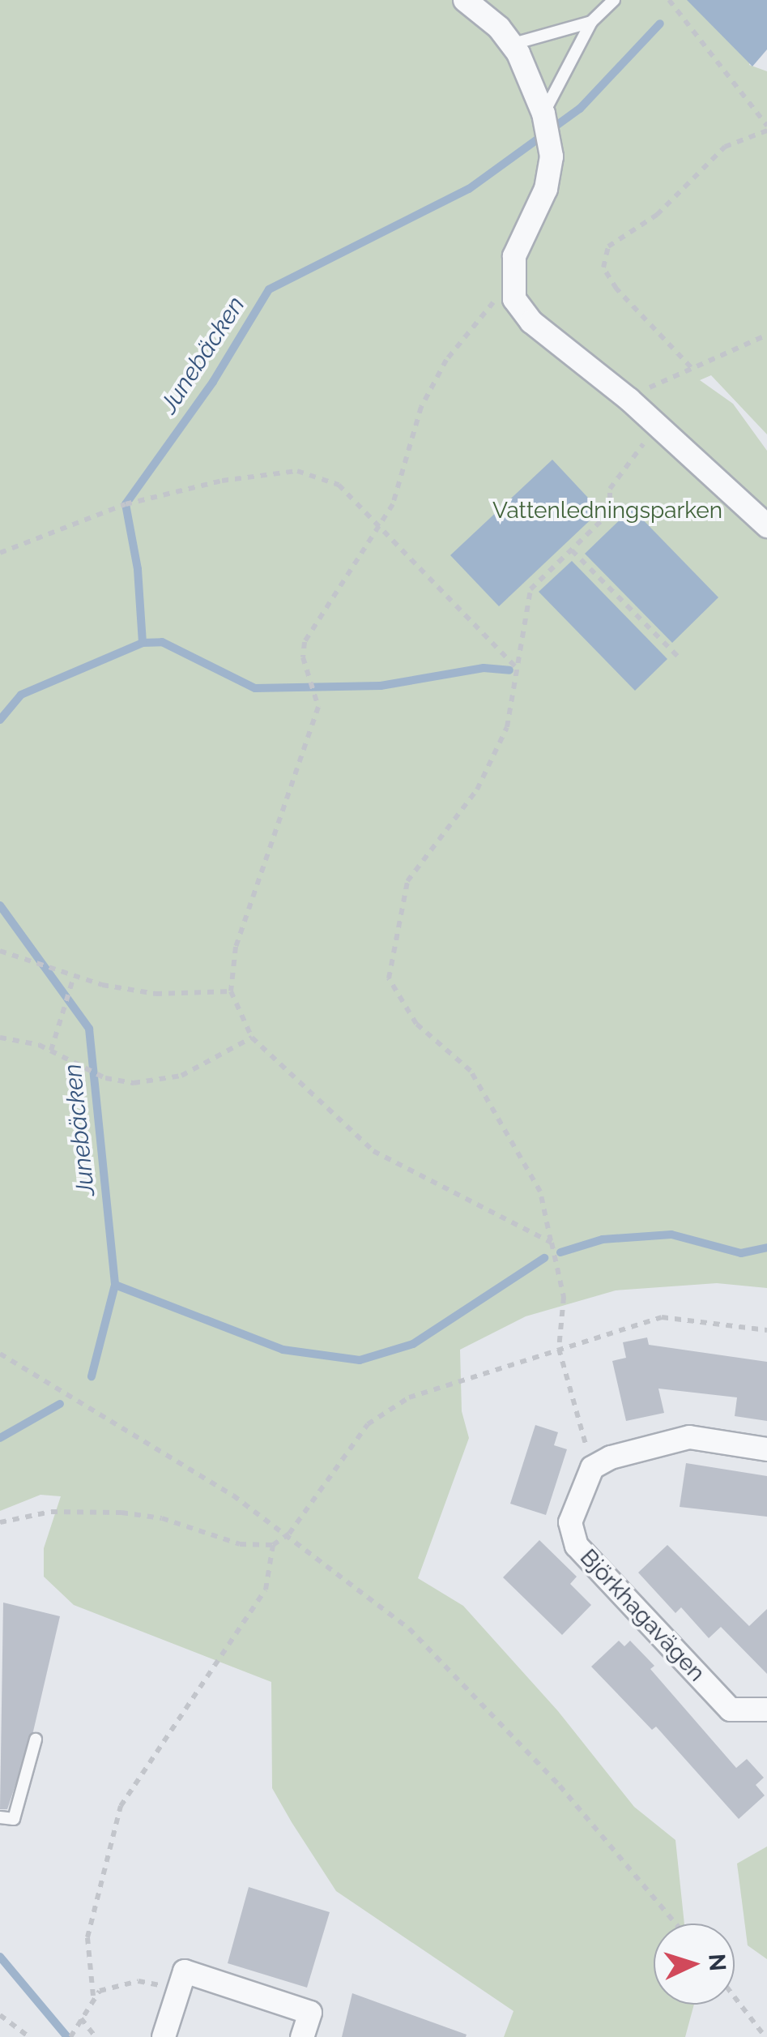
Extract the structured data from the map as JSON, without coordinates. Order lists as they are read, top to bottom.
{
  "streets": {
    "street": ["Björkhagavägen"]
  },
  "water": ["Junebäcken"],
  "parks": ["Vattenledningsparken"],
  "north": "right"
}
